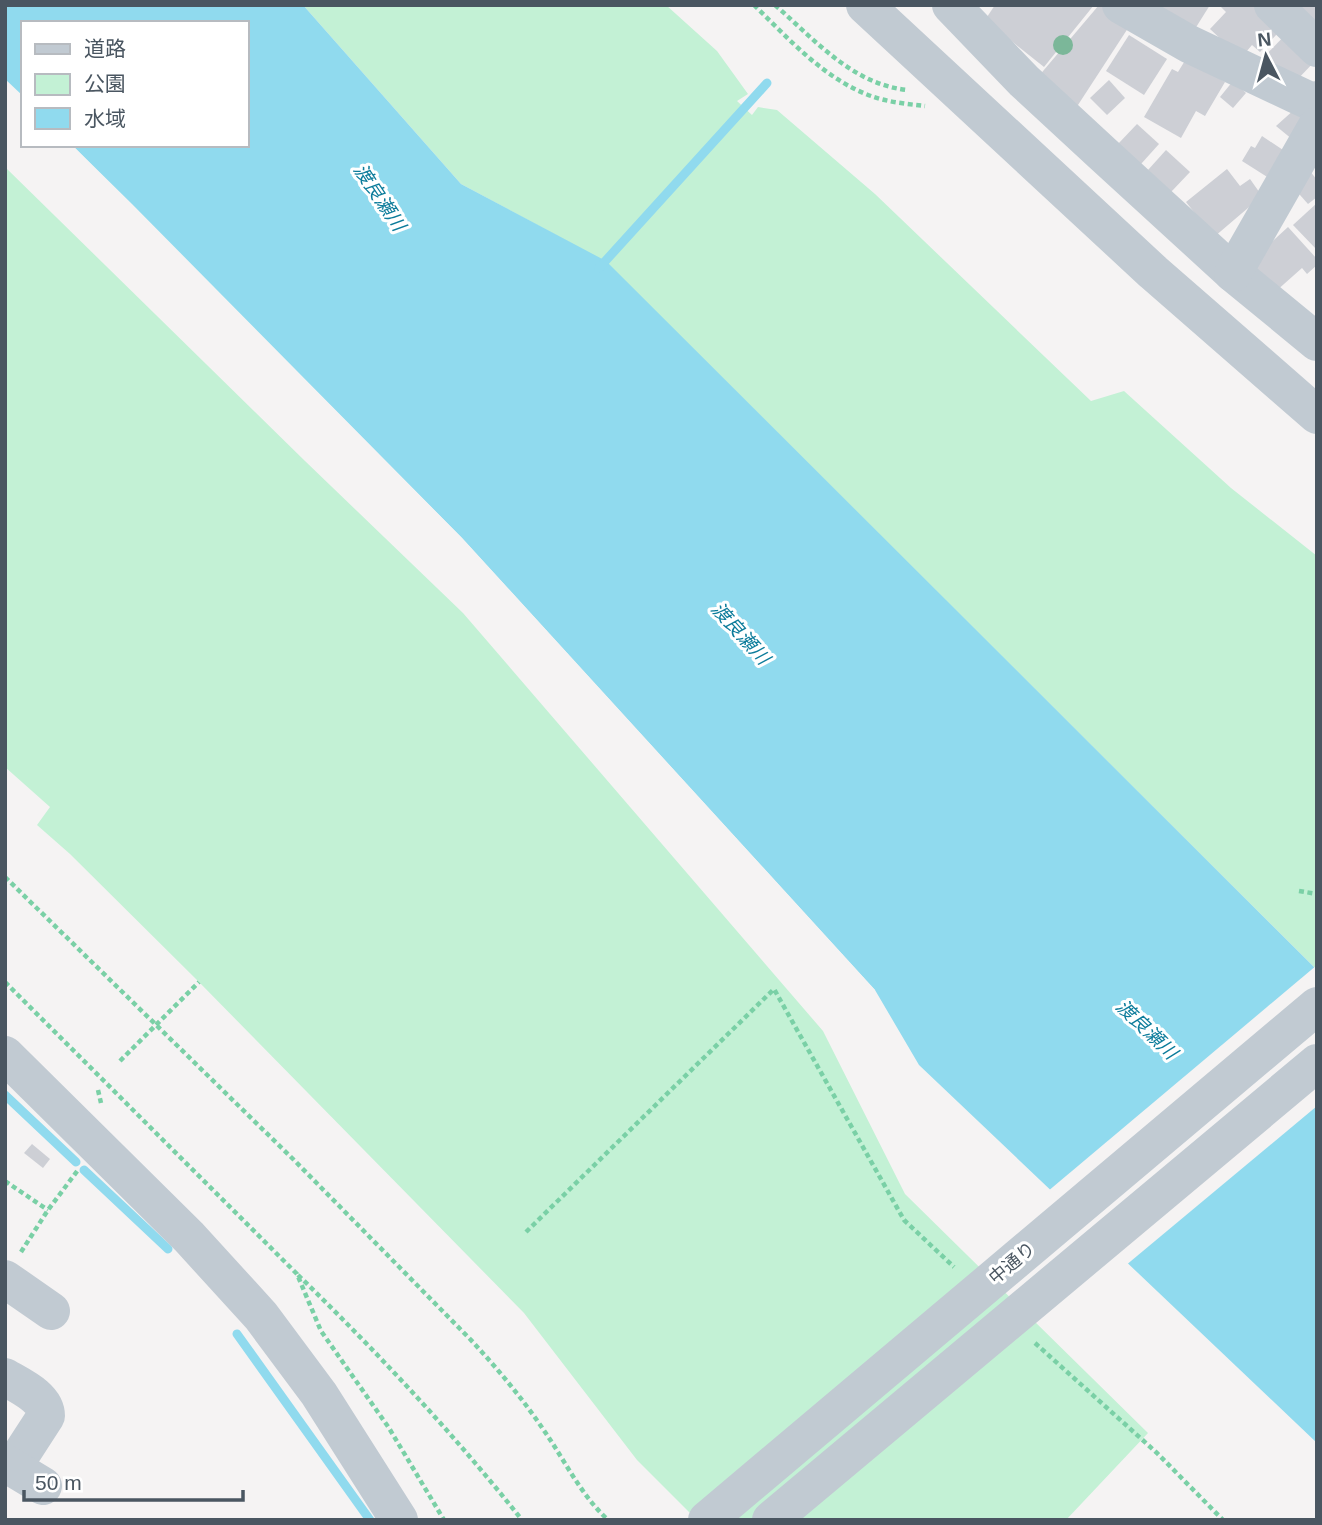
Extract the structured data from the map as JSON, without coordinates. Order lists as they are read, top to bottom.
{
  "streets": {
    "street": ["中通り"]
  },
  "water": ["渡良瀬川"],
  "legend": ["道路", "公園", "水域"],
  "scale_bar": "50 m",
  "north": "top"
}
